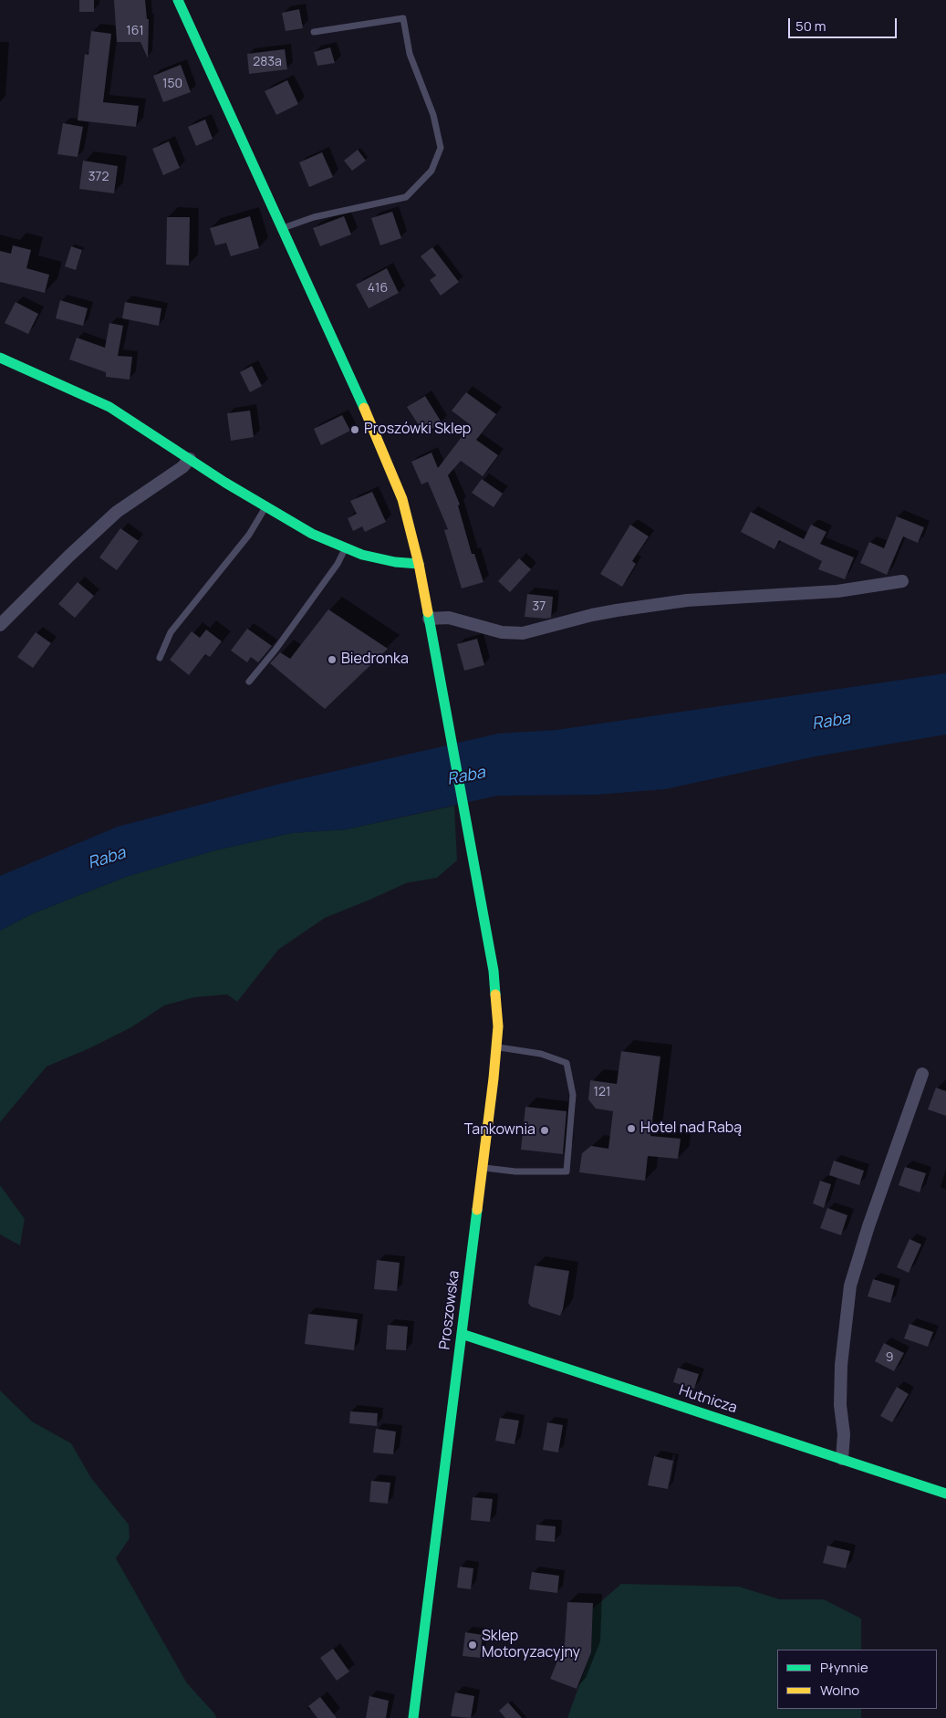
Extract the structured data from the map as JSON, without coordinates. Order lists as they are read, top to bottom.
{
  "streets": {
    "main road": ["Proszowska", "Hutnicza"]
  },
  "crossings": [
    ["Proszowska", "Hutnicza"]
  ],
  "water": ["Raba"],
  "places": [
    "Proszówki Sklep",
    "Biedronka",
    "Hotel nad Rabą",
    "Tankownia",
    "Sklep Motoryzacyjny"
  ],
  "house_numbers": [
    "161",
    "283a",
    "150",
    "372",
    "416",
    "37",
    "121",
    "9"
  ],
  "legend": ["Płynnie", "Wolno"],
  "scale_bar": "50 m"
}
